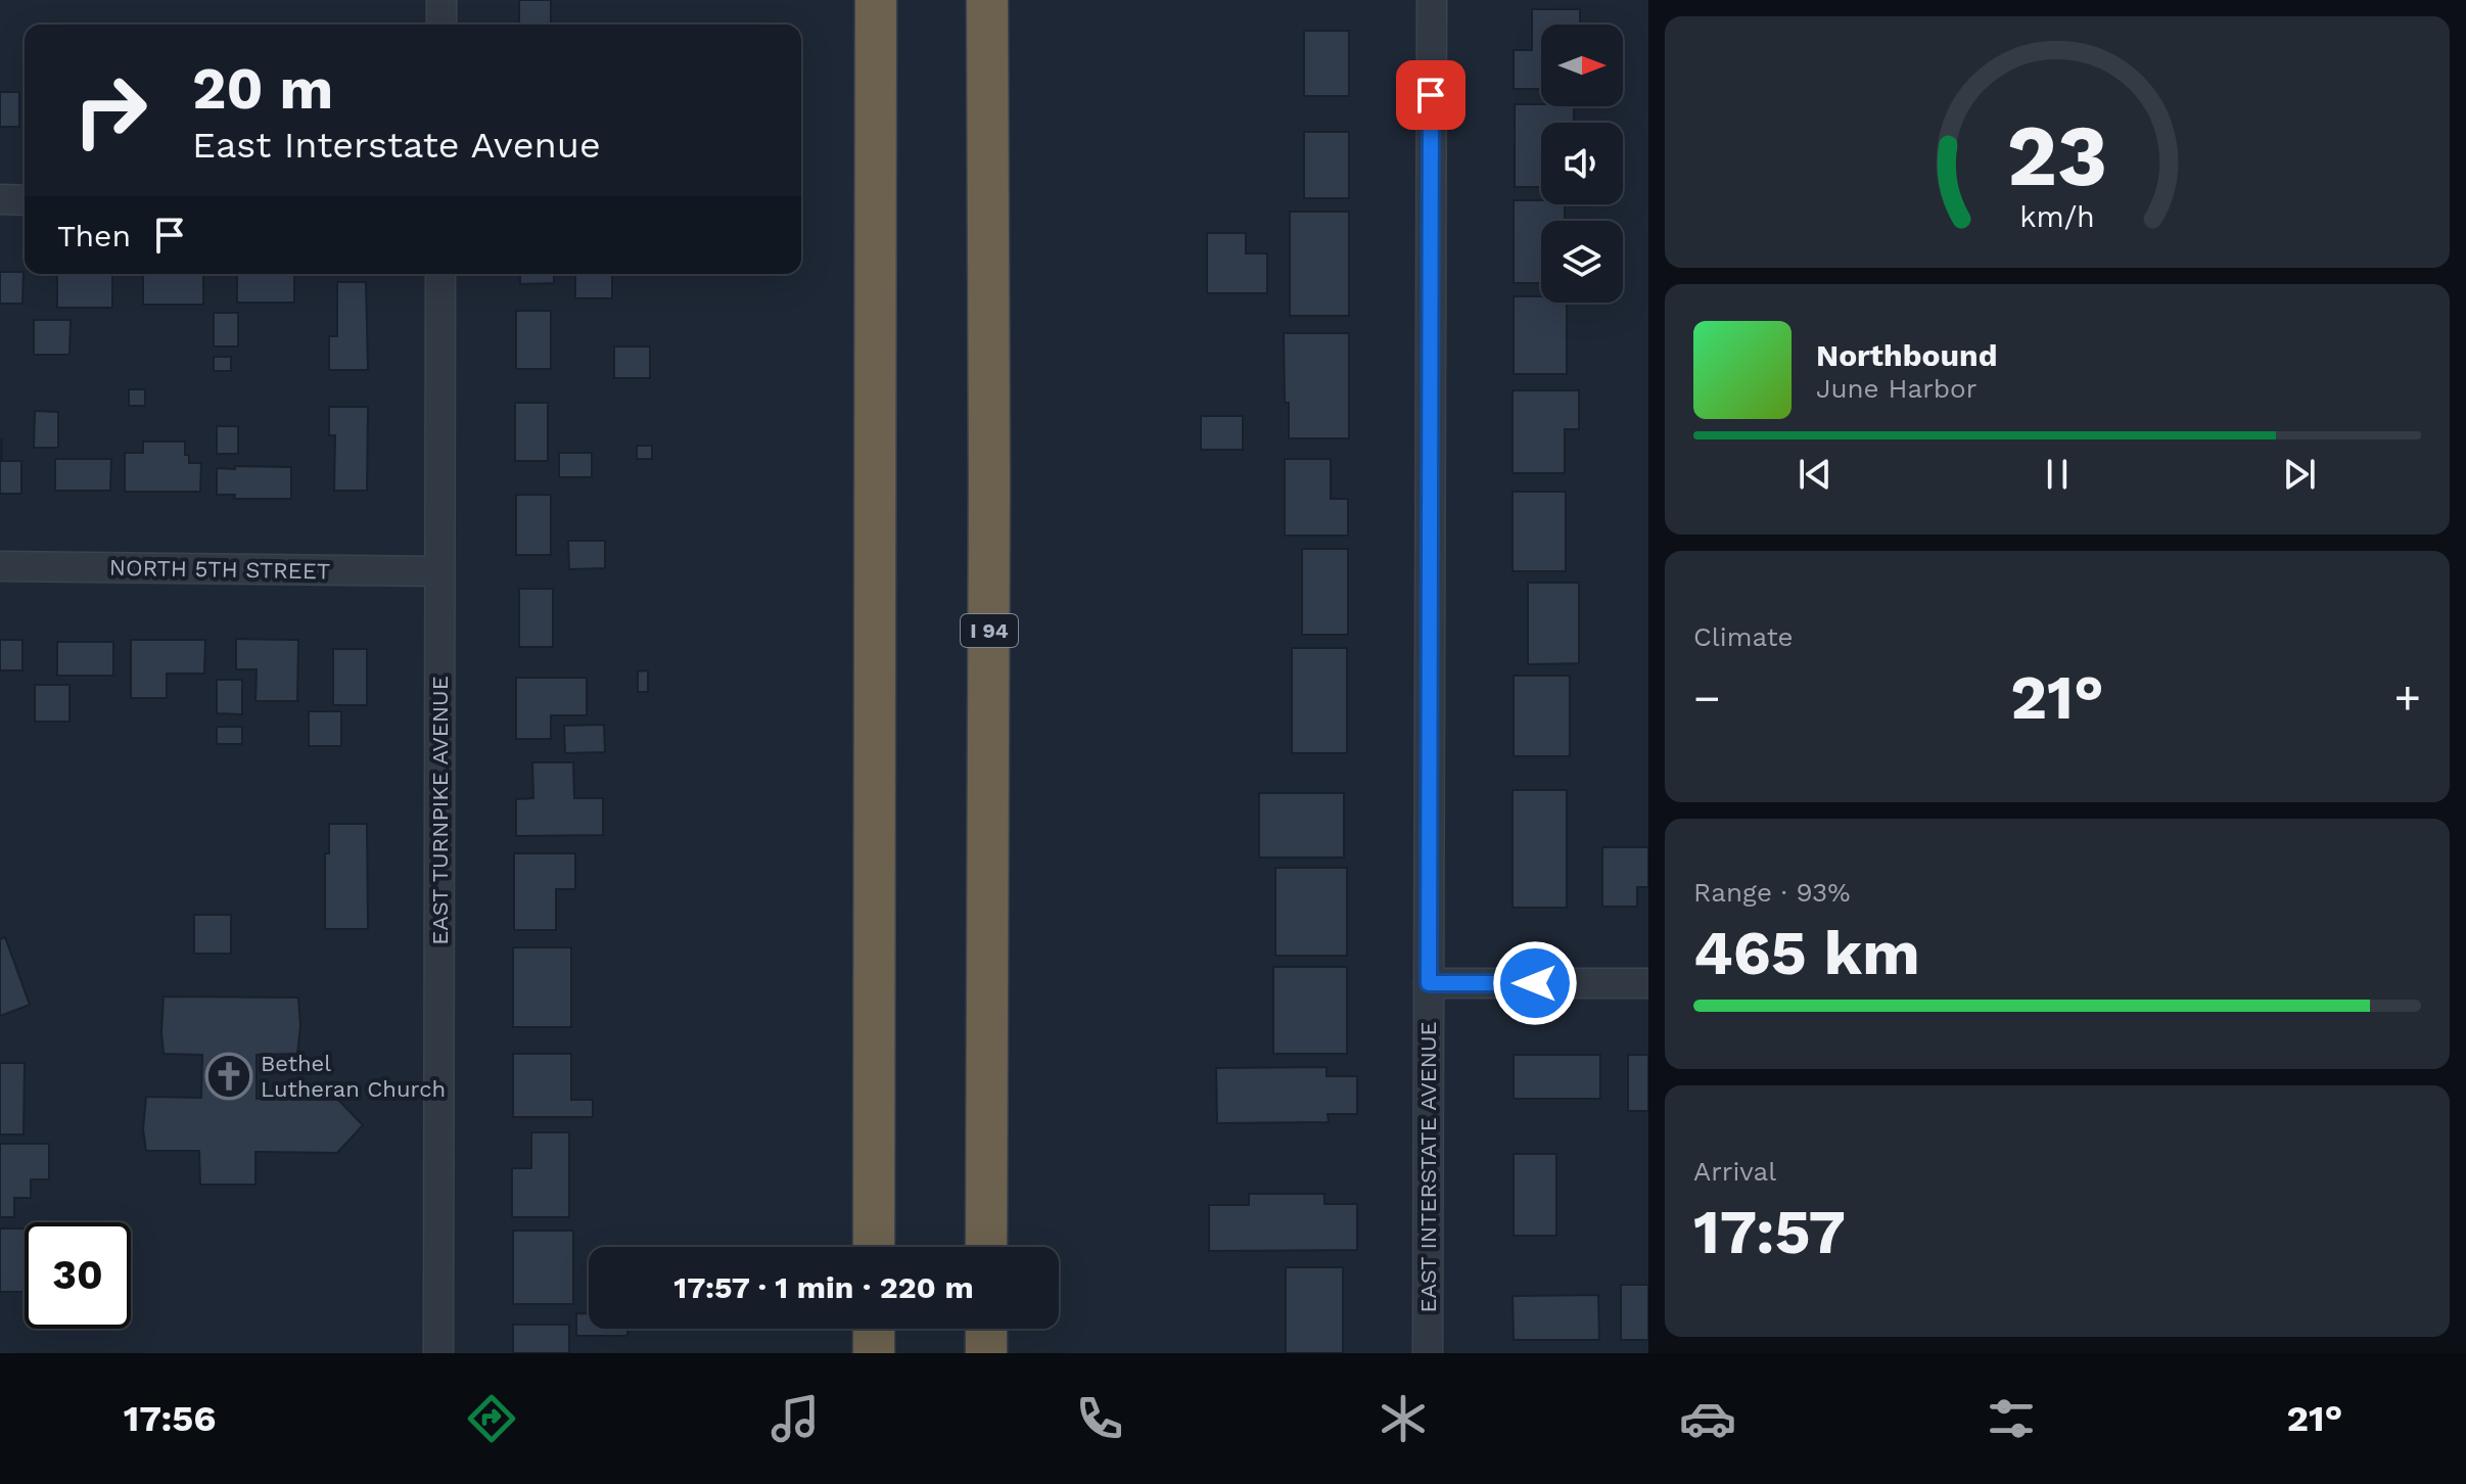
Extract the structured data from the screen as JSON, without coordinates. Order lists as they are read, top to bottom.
{
  "streets": {
    "highway": ["I 94"],
    "street": ["NORTH 5TH STREET", "EAST TURNPIKE AVENUE", "EAST INTERSTATE AVENUE"]
  },
  "crossings": [
    ["NORTH 5TH STREET", "EAST TURNPIKE AVENUE"]
  ],
  "places": {
    "church": ["Bethel Lutheran Church"]
  },
  "north": "right",
  "page": {
    "turn": ["20 m", "East Interstate Avenue"],
    "then": "Then",
    "song": ["Northbound", "June Harbor"],
    "tile": [
      "Climate",
      ["Range · 93%", "465 km"],
      ["Arrival", "17:57"]
    ],
    "heat": ["−", "21°", "+"],
    "limit": "30",
    "trip": "17:57 · 1 min · 220 m",
    "tabs": ["17:56", "21°"],
    "gauge": ["23", "km/h"]
  }
}
